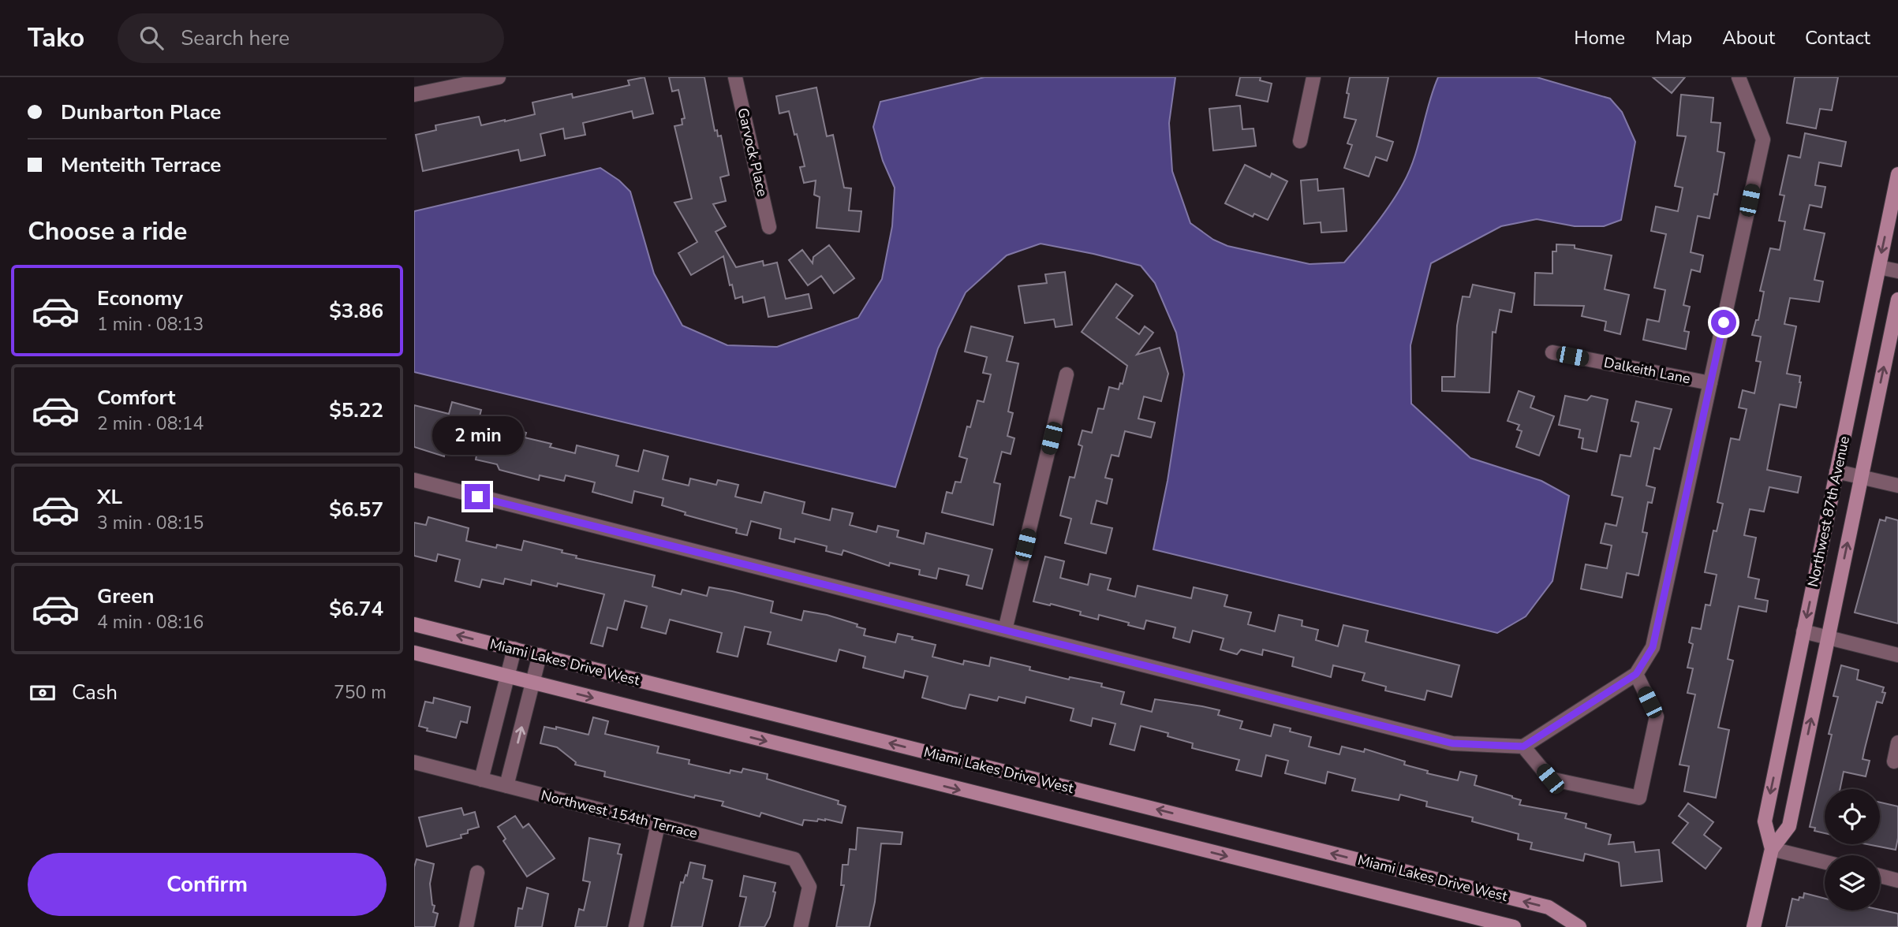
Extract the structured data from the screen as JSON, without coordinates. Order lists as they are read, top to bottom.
{
  "streets": {
    "main road": ["Northwest 87th Avenue", "Miami Lakes Drive West"],
    "street": ["Garvock Place", "Dalkeith Lane", "Northwest 154th Terrace"]
  },
  "page": {
    "header": "Tako",
    "search": "Search here",
    "nav": [
      "Home",
      "Map",
      "About",
      "Contact"
    ],
    "banner": ["Dunbarton Place", "Menteith Terrace"],
    "heading": "Choose a ride",
    "list": [
      {
        "name": "Economy",
        "note": "1 min · 08:13",
        "value": "$3.86"
      },
      {
        "name": "Comfort",
        "note": "2 min · 08:14",
        "value": "$5.22"
      },
      {
        "name": "XL",
        "note": "3 min · 08:15",
        "value": "$6.57"
      },
      {
        "name": "Green",
        "note": "4 min · 08:16",
        "value": "$6.74"
      }
    ],
    "bubble": "2 min",
    "pay": ["Cash", "750 m"],
    "buttons": "Confirm"
  }
}
